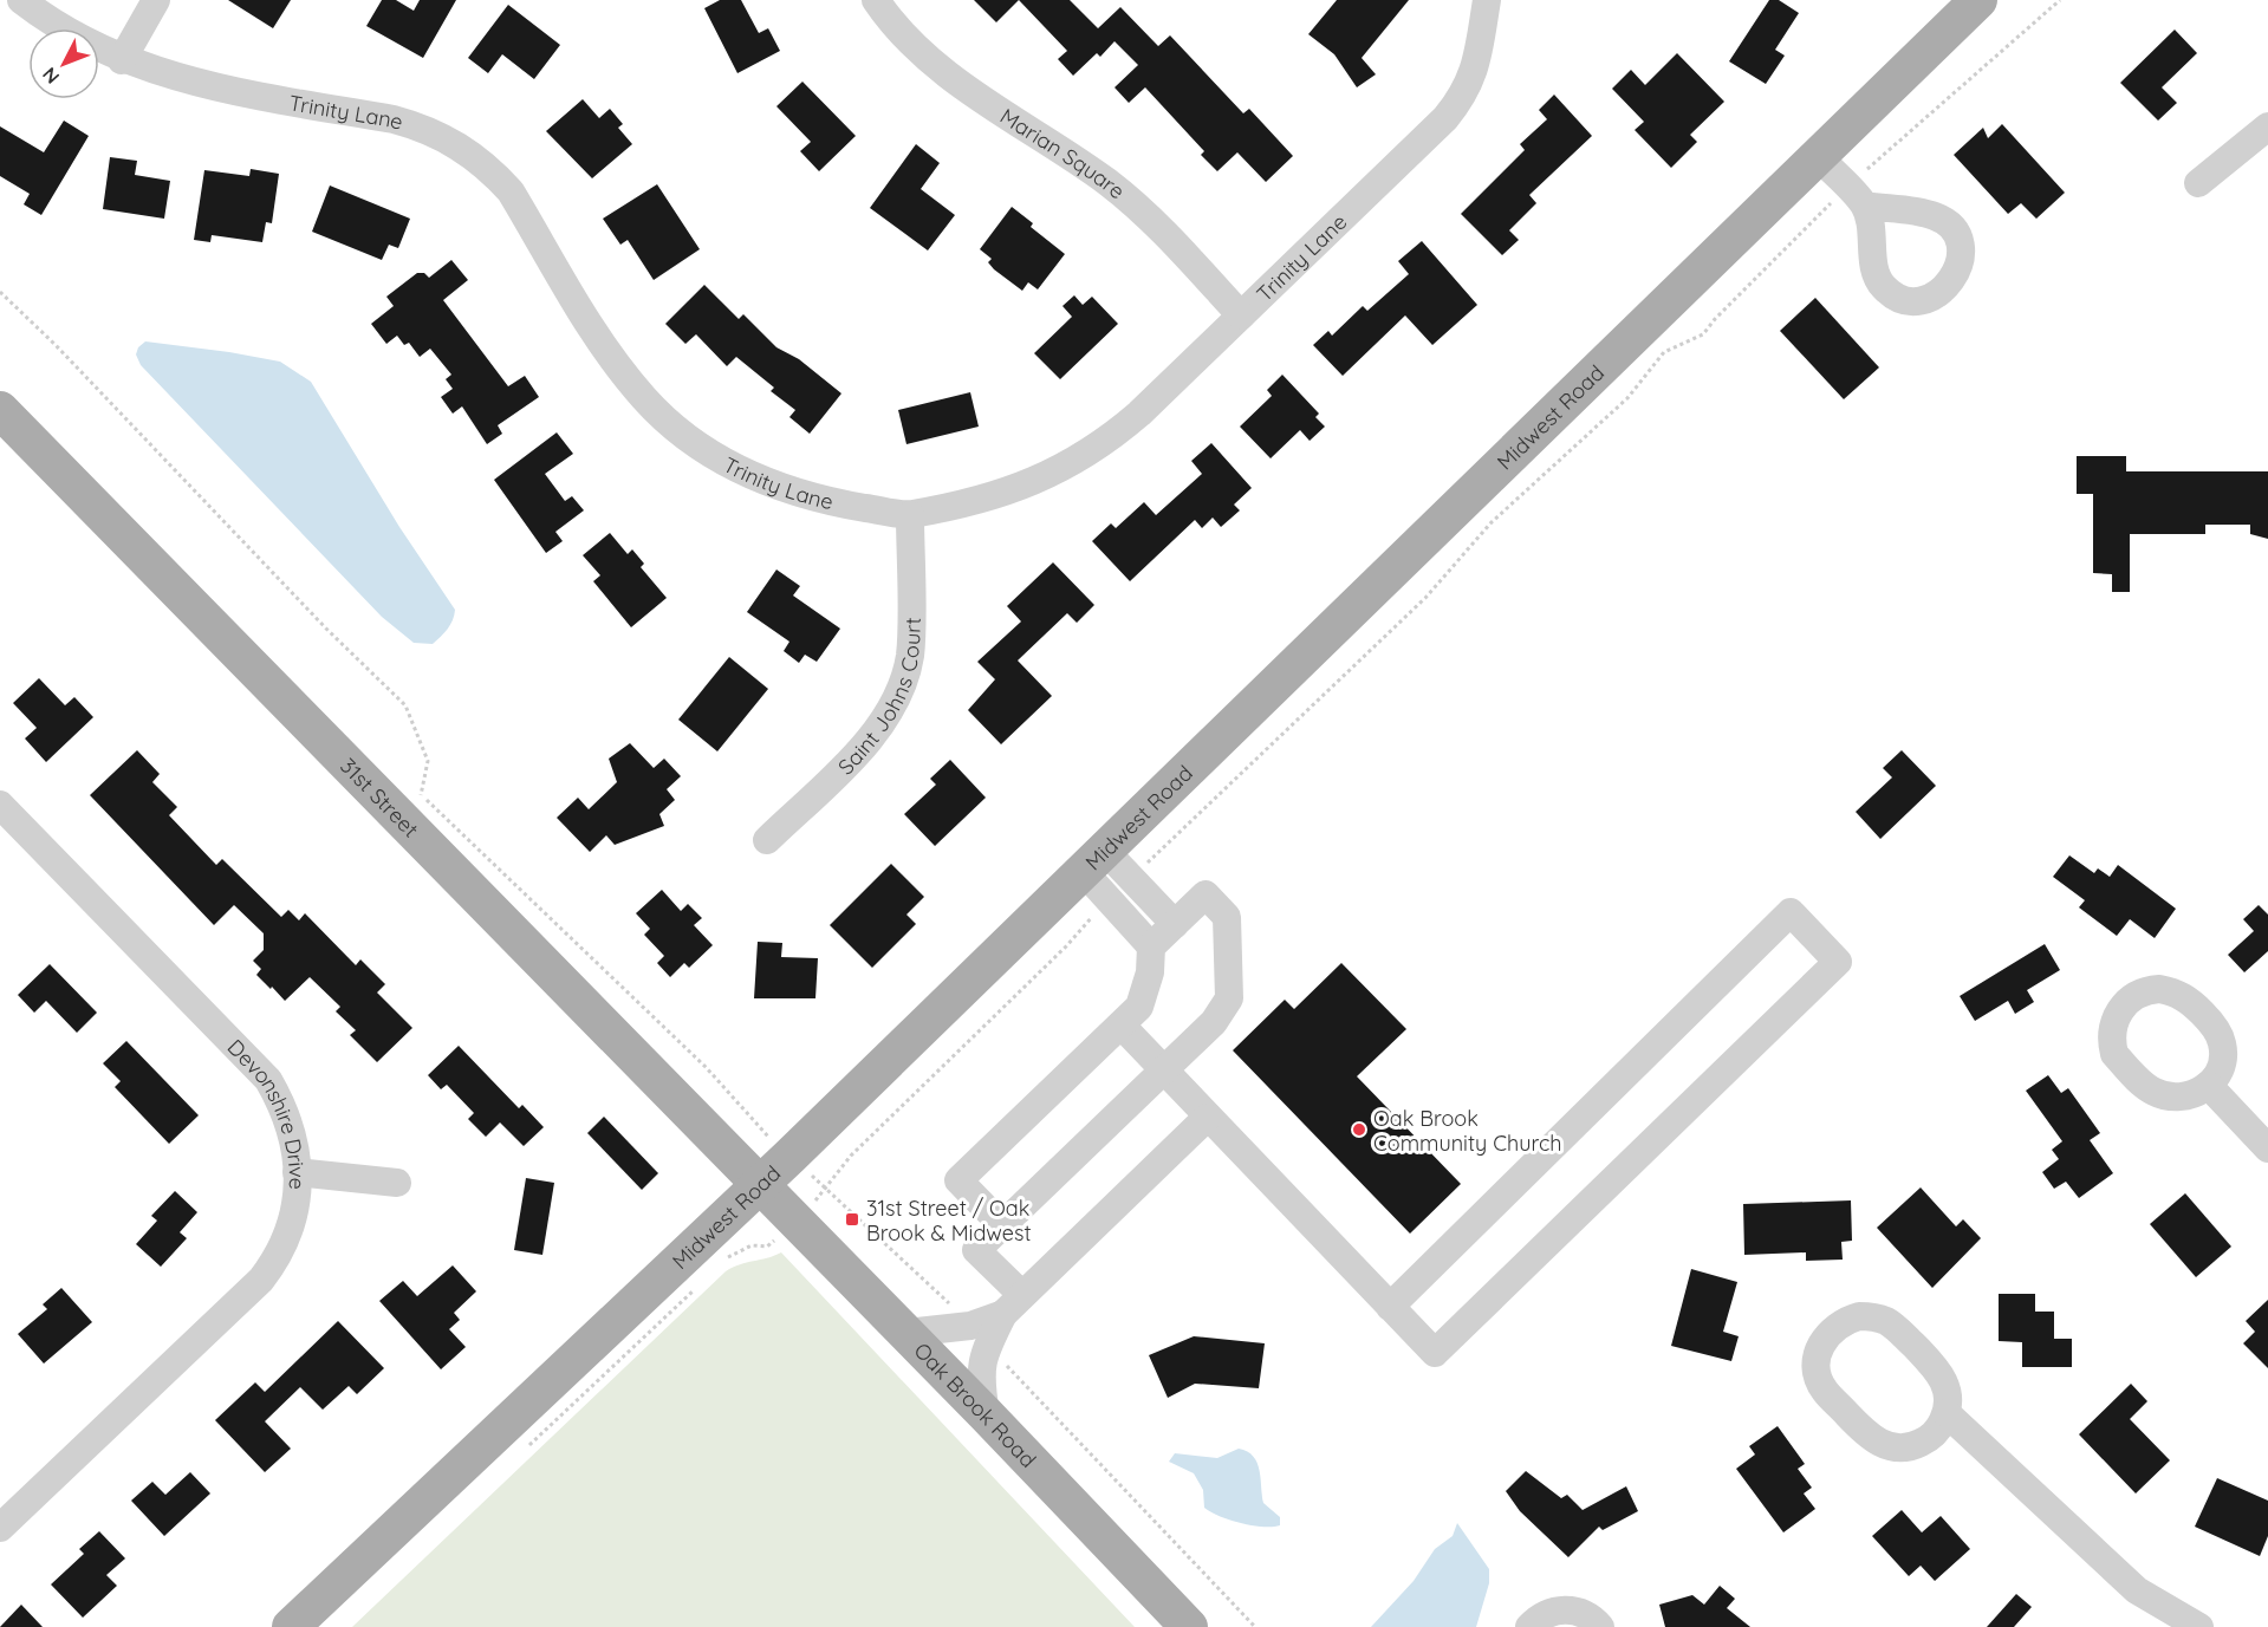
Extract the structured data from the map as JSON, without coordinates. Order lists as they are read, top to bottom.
{
  "streets": {
    "main road": ["Midwest Road", "31st Street", "Oak Brook Road"],
    "street": [
      "Trinity Lane",
      "Marian Square",
      "Saint Johns Court",
      "Devonshire Drive"
    ]
  },
  "crossings": [
    ["Trinity Lane", "Marian Square"],
    ["Trinity Lane", "Saint Johns Court"],
    ["Midwest Road", "31st Street"],
    ["Midwest Road", "Oak Brook Road"],
    ["31st Street", "Oak Brook Road"]
  ],
  "places": {
    "other": ["Oak Brook Community Church"],
    "transit": ["31st Street / Oak Brook & Midwest"]
  },
  "north": "bottom left"
}
